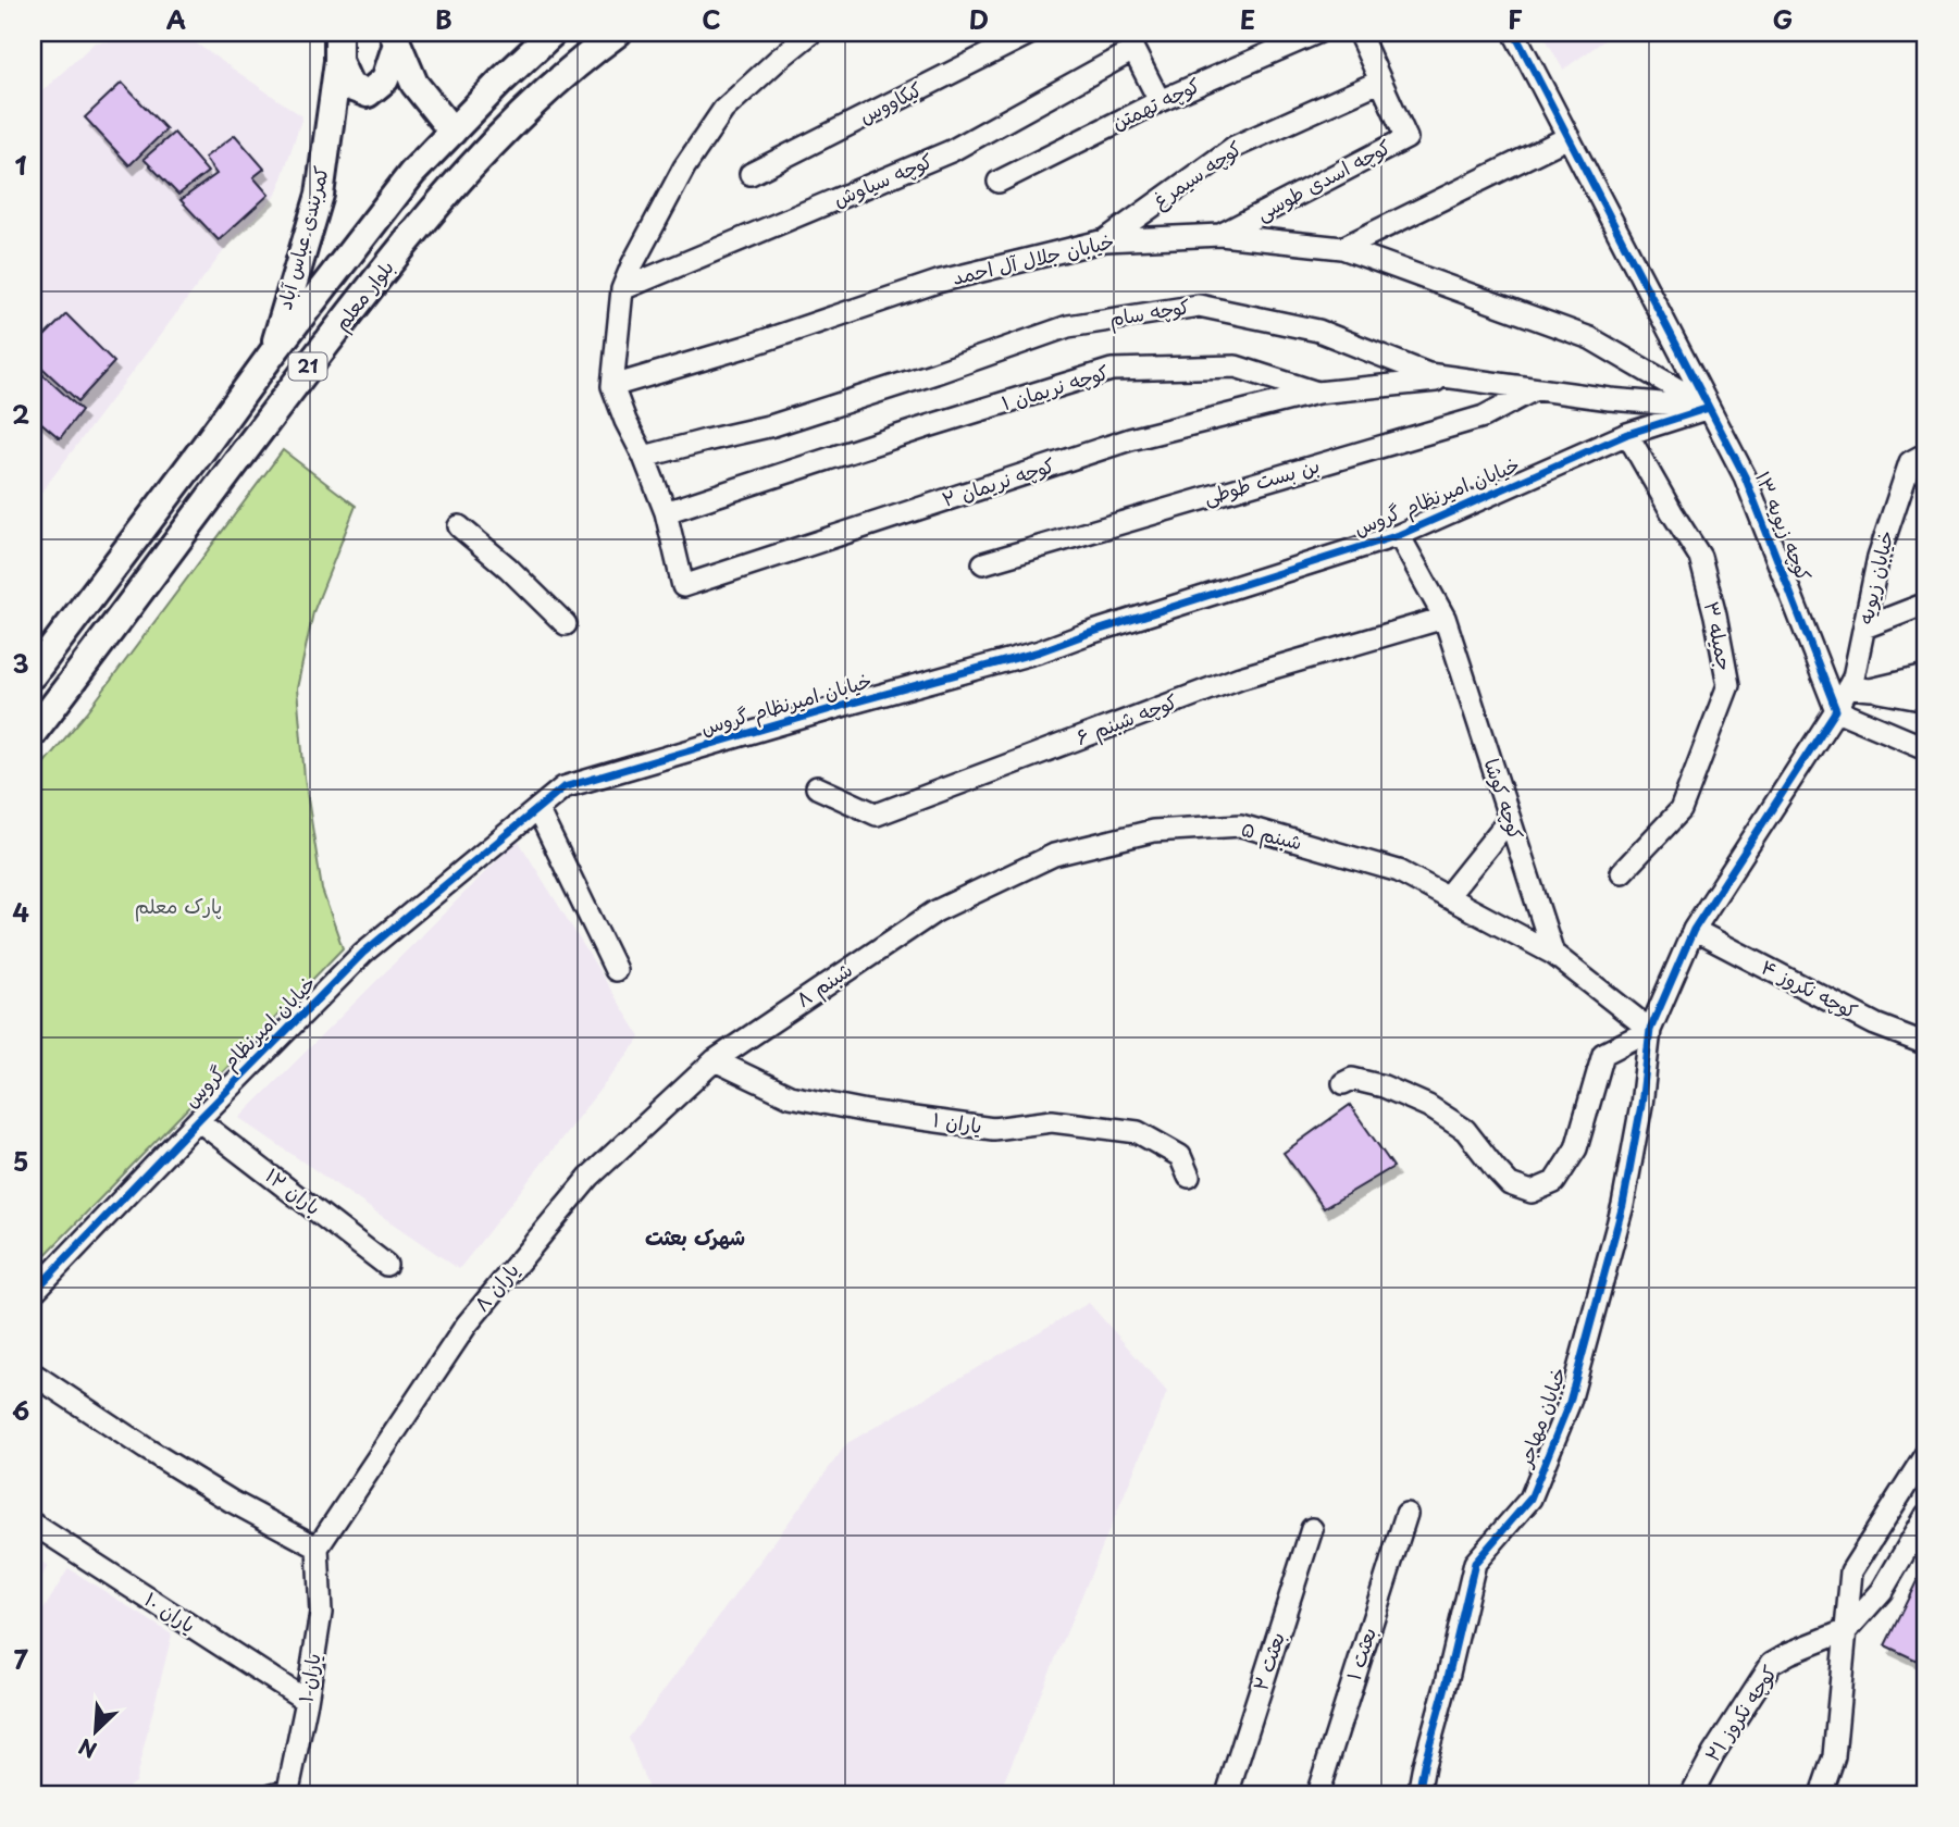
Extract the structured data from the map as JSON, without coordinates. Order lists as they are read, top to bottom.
{
  "streets": {
    "main road": ["کمربندی عباس آباد", "بلوار معلم", "21"],
    "street": [
      "کیکاووس",
      "کوچه تهمتن",
      "کوچه سیمرغ",
      "کوچه سیاوش",
      "کوچه اسدی طوسی",
      "خیابان جلال آل احمد",
      "کوچه سام",
      "کوچه نریمان ۱",
      "بن بست طوطی",
      "کوچه نریمان ۲",
      "خیابان امیرنظام گروس",
      "کوچه زیویه ۱۳",
      "خیابان زیویه",
      "جمیله ۳",
      "کوچه شبنم ۶",
      "کوچه کوشا",
      "شبنم ۵",
      "شبنم ۸",
      "کوچه نکروز ۴",
      "یاران ۱",
      "باران ۱۲",
      "یاران ۸",
      "خیابان مهاجر",
      "یاران ۱۰",
      "بعثت ۱",
      "بعثت ۲",
      "کوچه نکروز ۲۱"
    ]
  },
  "crossings": [
    ["کوچه سیمرغ", "کوچه اسدی طوسی"],
    ["کوچه سیمرغ", "خیابان جلال آل احمد"],
    ["کوچه اسدی طوسی", "خیابان جلال آل احمد"],
    ["کمربندی عباس آباد", "بلوار معلم"],
    ["خیابان جلال آل احمد", "کوچه سام"],
    ["خیابان جلال آل احمد", "خیابان امیرنظام گروس"],
    ["خیابان جلال آل احمد", "کوچه زیویه ۱۳"],
    ["کوچه سام", "کوچه نریمان ۱"],
    ["کوچه سام", "بن بست طوطی"],
    ["کوچه سام", "خیابان امیرنظام گروس"],
    ["کوچه سام", "کوچه زیویه ۱۳"],
    ["کوچه نریمان ۱", "کوچه نریمان ۲"],
    ["خیابان امیرنظام گروس", "کوچه زیویه ۱۳"],
    ["خیابان امیرنظام گروس", "جمیله ۳"],
    ["خیابان امیرنظام گروس", "کوچه کوشا"],
    ["خیابان امیرنظام گروس", "باران ۱۲"],
    ["کوچه زیویه ۱۳", "خیابان زیویه"],
    ["کوچه شبنم ۶", "کوچه کوشا"],
    ["کوچه کوشا", "شبنم ۵"],
    ["شبنم ۵", "شبنم ۸"],
    ["شبنم ۸", "یاران ۱"],
    ["شبنم ۸", "یاران ۸"],
    ["یاران ۱", "یاران ۸"],
    ["یاران ۱", "یاران ۱۰"]
  ],
  "districts": ["شهرک بعثت"],
  "parks": ["پارک معلم"],
  "north": "bottom left",
  "grid": {
    "columns": [
      "A",
      "B",
      "C",
      "D",
      "E",
      "F",
      "G"
    ],
    "rows": [
      "1",
      "2",
      "3",
      "4",
      "5",
      "6",
      "7"
    ]
  }
}
